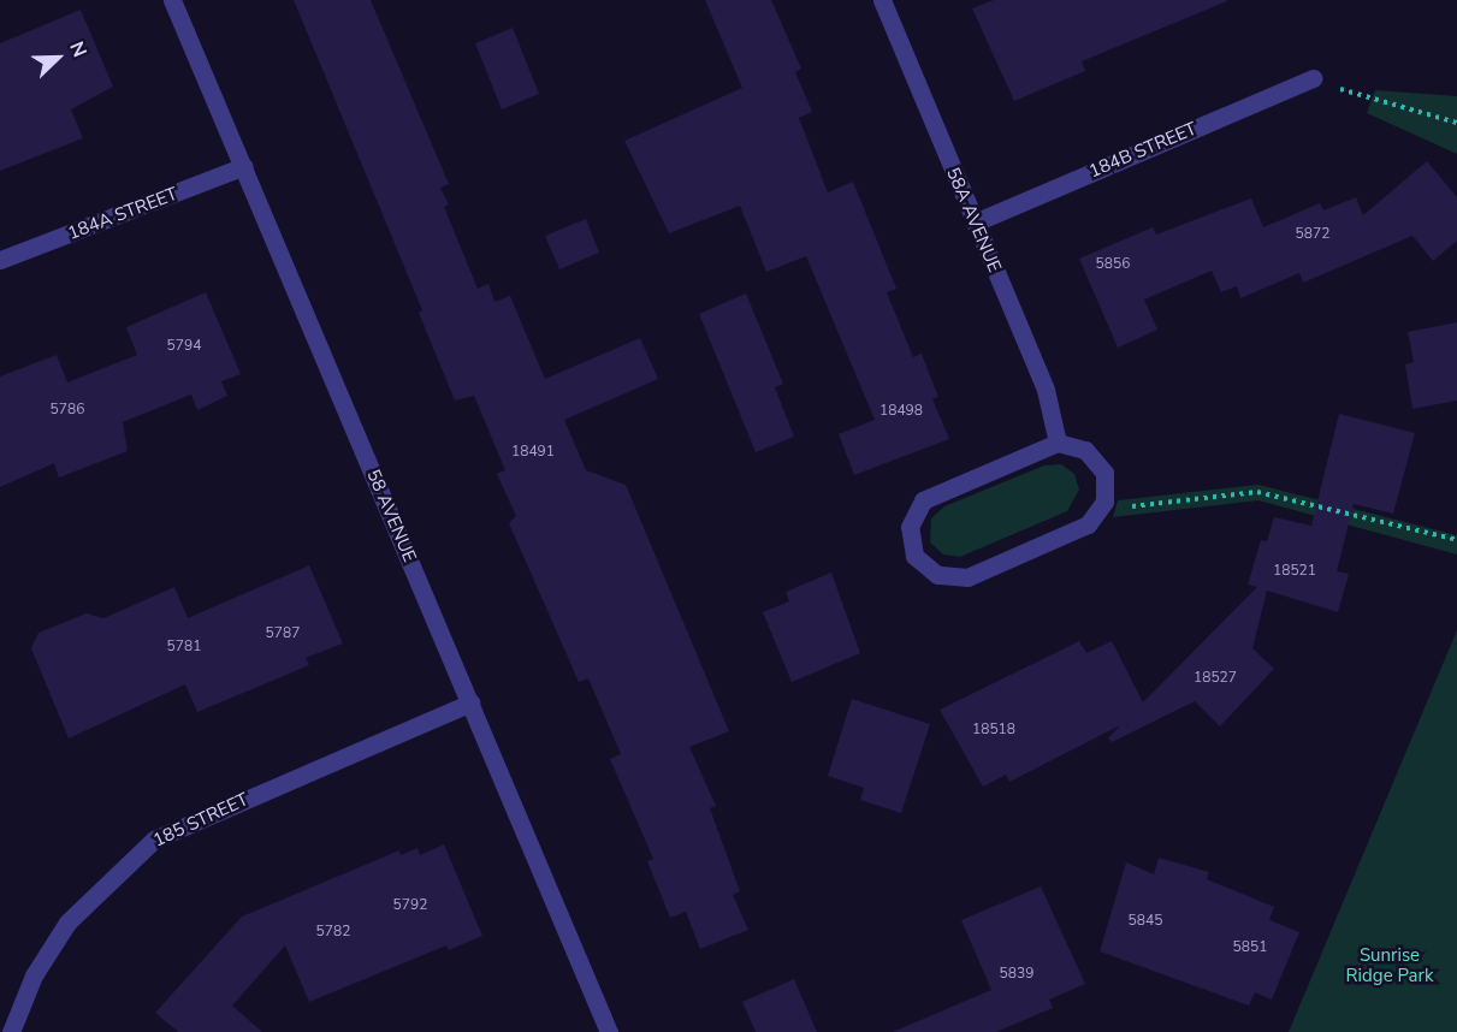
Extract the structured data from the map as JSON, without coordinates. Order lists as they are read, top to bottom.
{
  "streets": {
    "street": [
      "184B STREET",
      "184A STREET",
      "58A AVENUE",
      "58 AVENUE",
      "185 STREET"
    ]
  },
  "crossings": [
    ["184B STREET", "58A AVENUE"],
    ["184A STREET", "58 AVENUE"],
    ["58 AVENUE", "185 STREET"]
  ],
  "parks": ["Sunrise Ridge Park"],
  "house_numbers": [
    "5872",
    "5856",
    "5794",
    "5786",
    "18498",
    "18491",
    "18521",
    "5787",
    "5781",
    "18527",
    "18518",
    "5792",
    "5845",
    "5782",
    "5851",
    "5839"
  ],
  "north": "top right"
}
